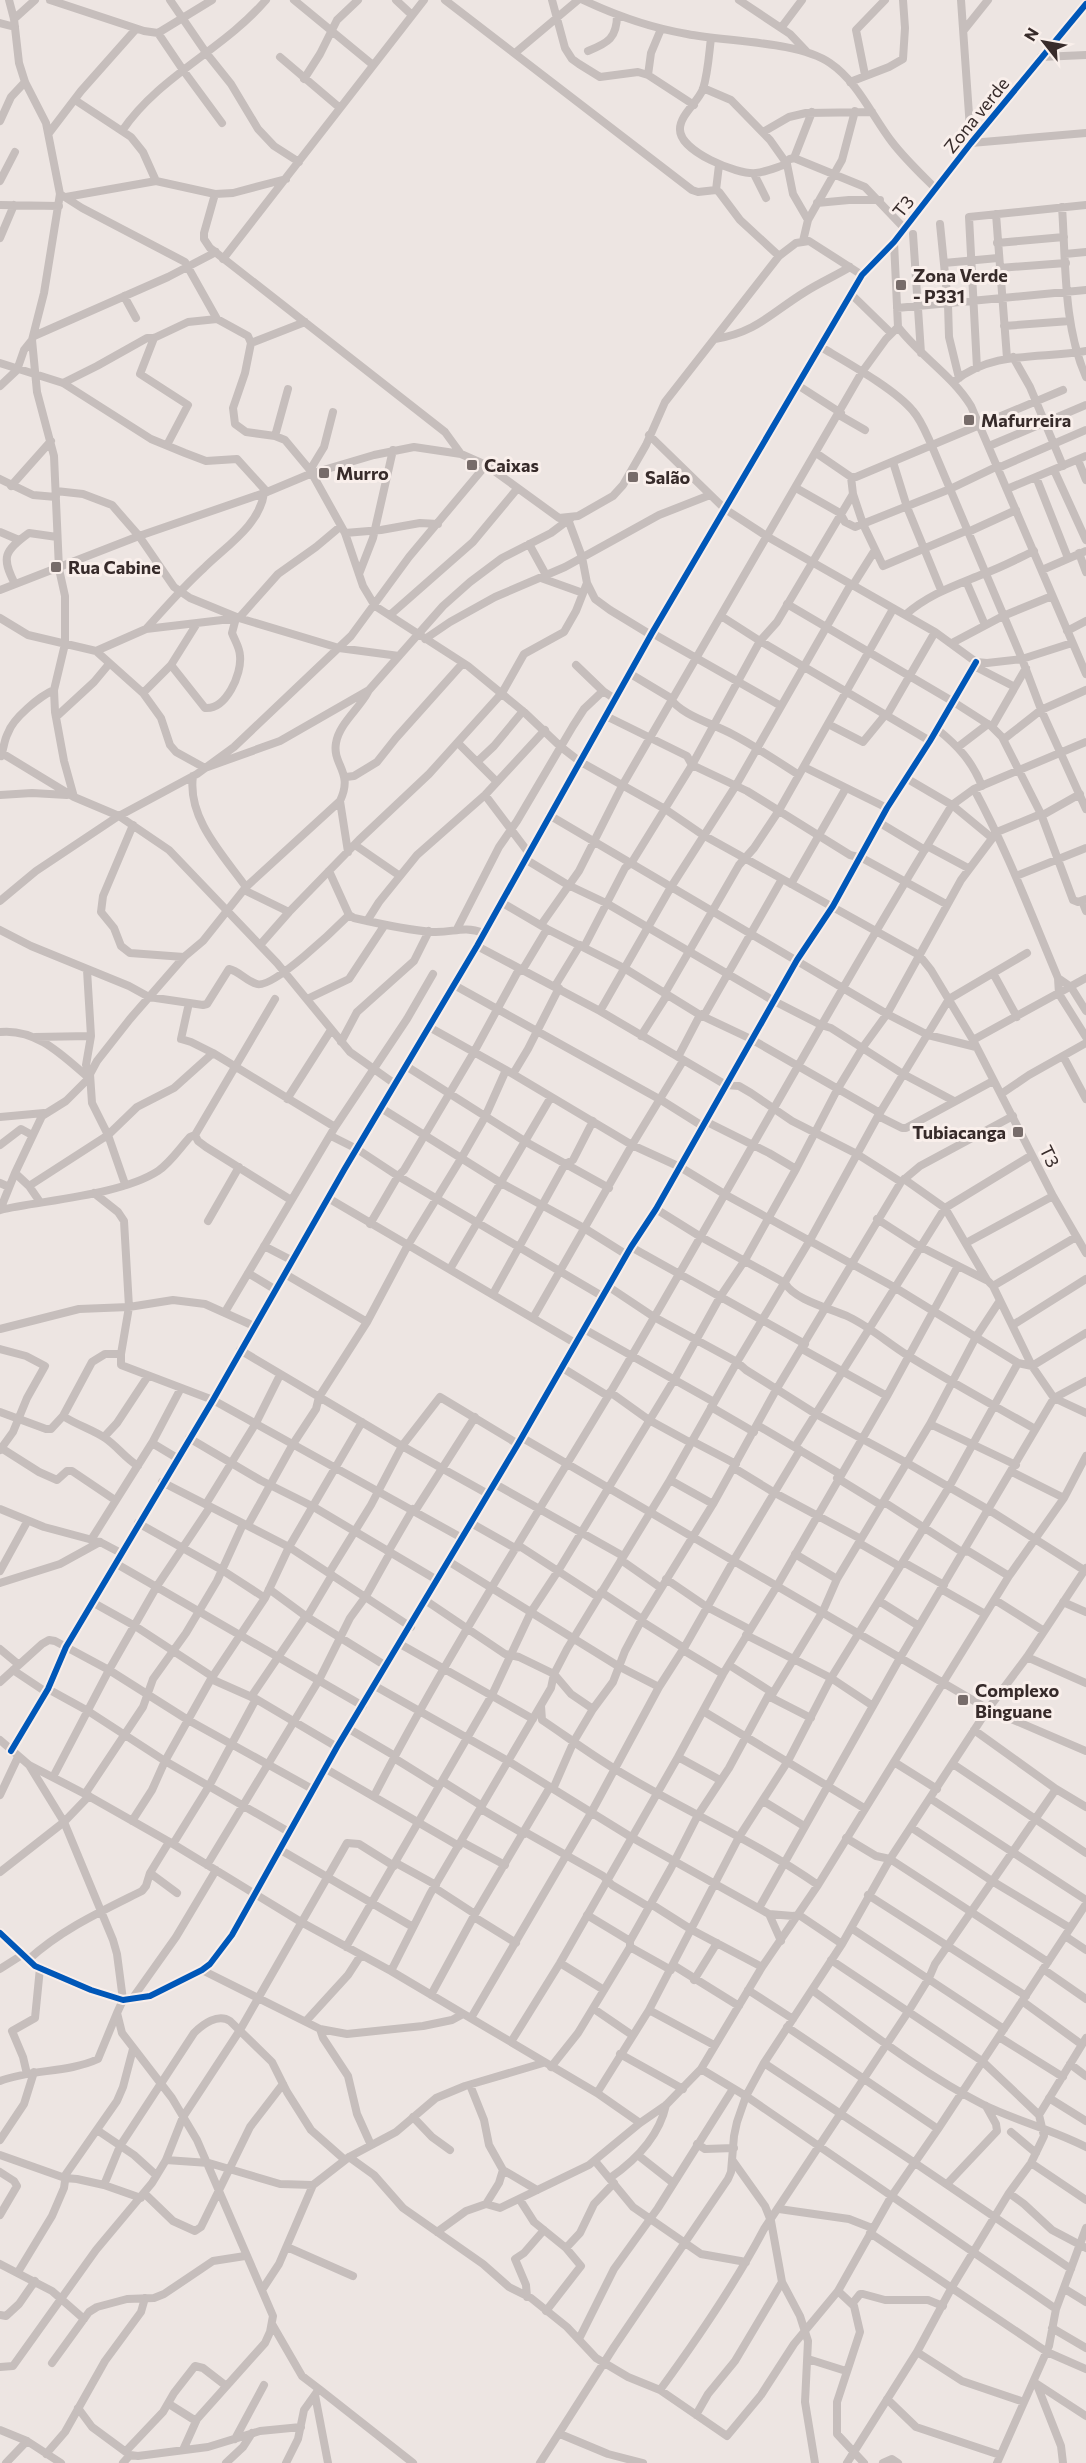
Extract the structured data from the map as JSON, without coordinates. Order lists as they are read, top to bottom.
{
  "streets": {
    "street": ["Zona verde", "T3"]
  },
  "crossings": [
    ["Zona verde", "T3"]
  ],
  "places": {
    "transit": [
      "Zona Verde - P331",
      "Mafurreira",
      "Caixas",
      "Murro",
      "Salão",
      "Rua Cabine",
      "Tubiacanga",
      "Complexo Binguane"
    ]
  },
  "north": "top left"
}
